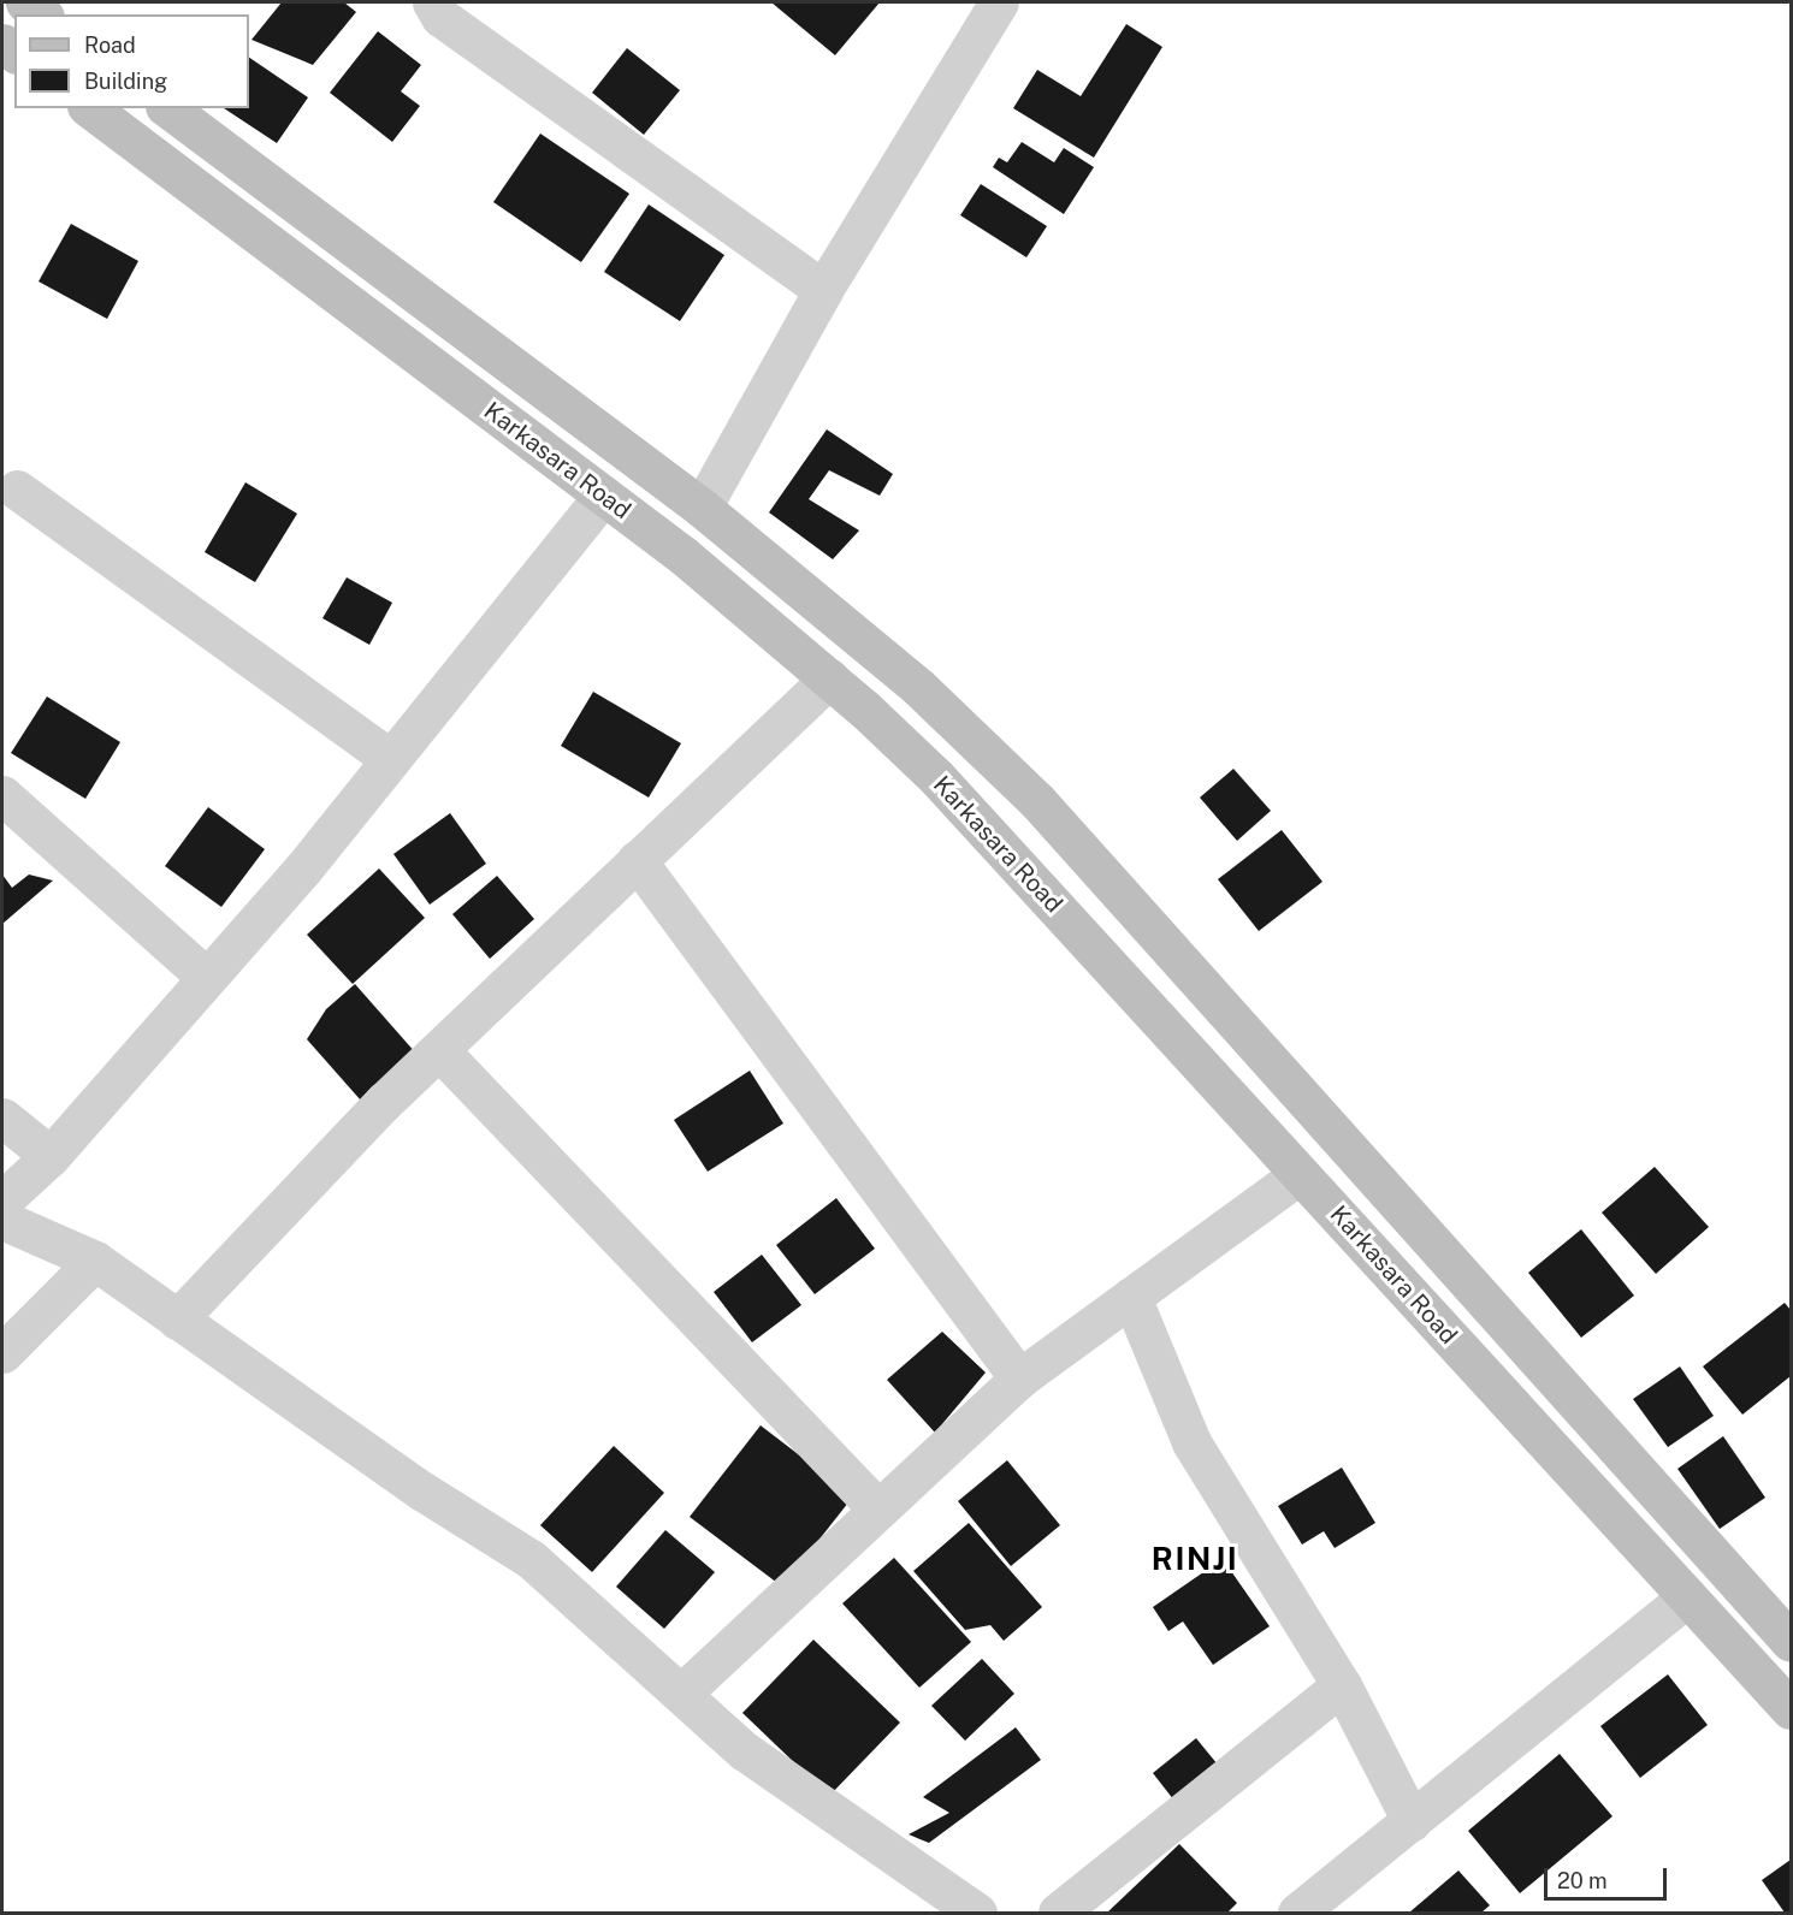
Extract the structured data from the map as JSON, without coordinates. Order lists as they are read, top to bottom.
{
  "streets": {
    "main road": ["Karkasara Road"]
  },
  "districts": ["RINJI"],
  "legend": ["Road", "Building"],
  "scale_bar": "20 m"
}
